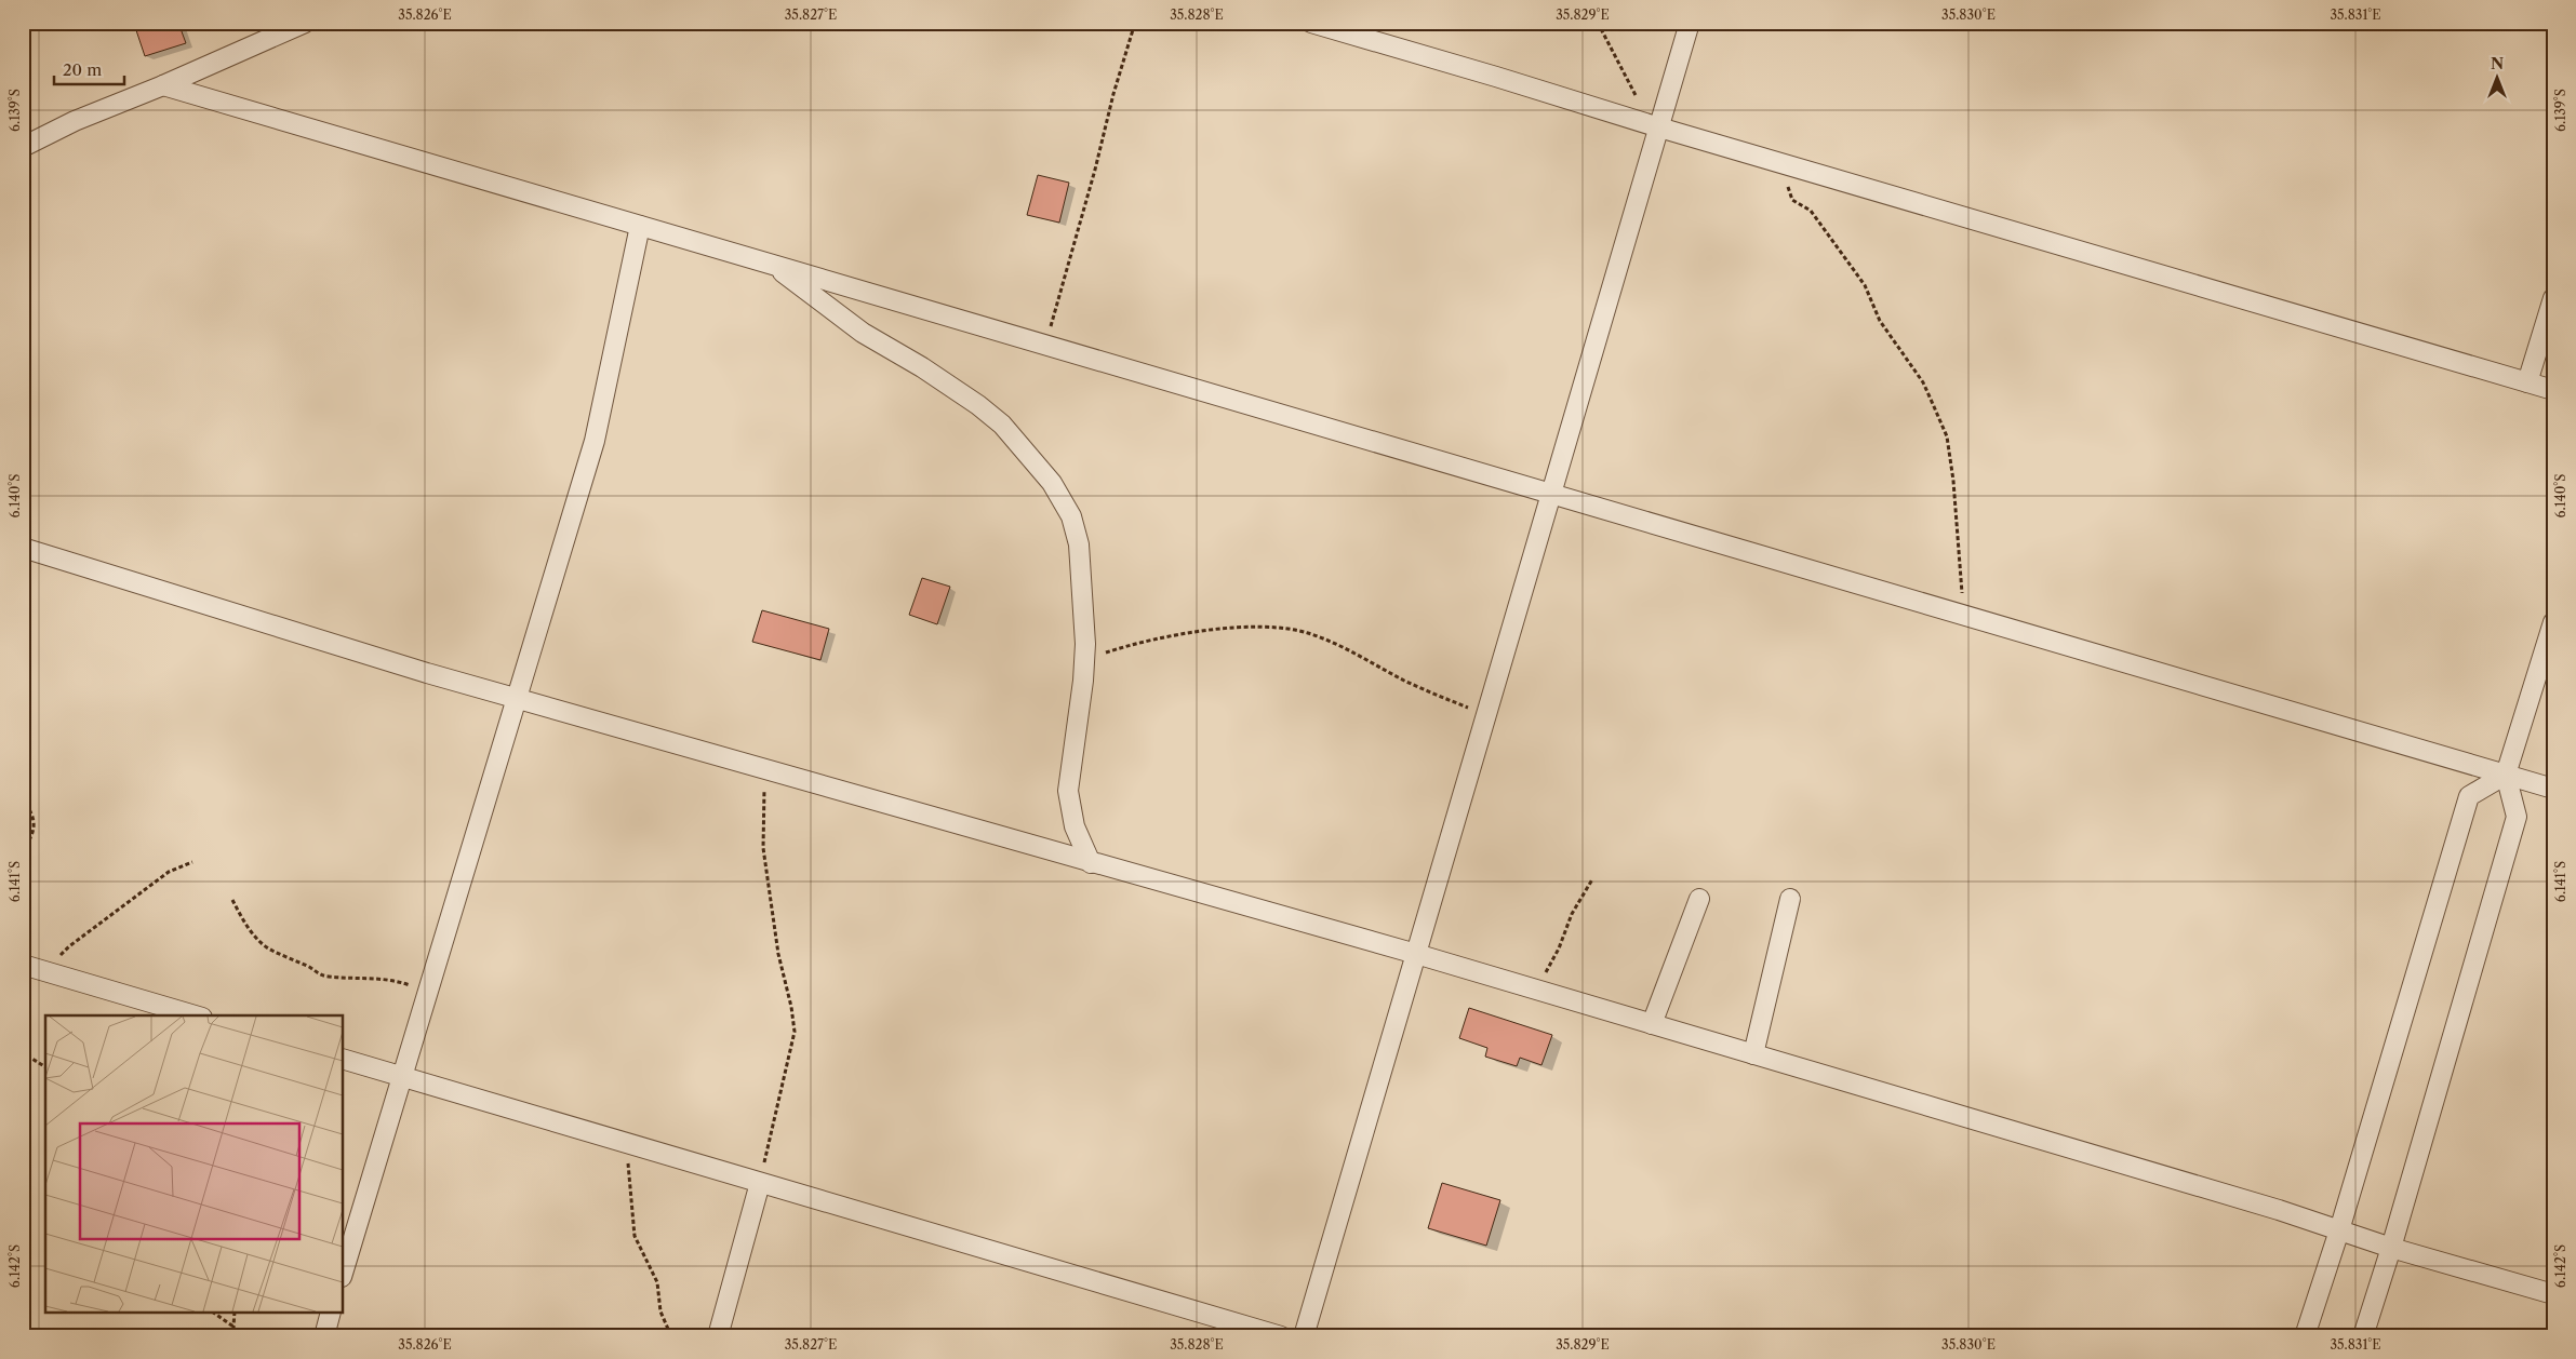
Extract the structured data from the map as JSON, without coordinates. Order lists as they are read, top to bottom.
{
  "scale_bar": "20 m",
  "north": "top",
  "coordinates": [
    "35.826°E",
    "35.827°E",
    "35.828°E",
    "35.829°E",
    "35.830°E",
    "35.831°E",
    "6.139°S",
    "6.140°S",
    "6.141°S",
    "6.142°S"
  ]
}
